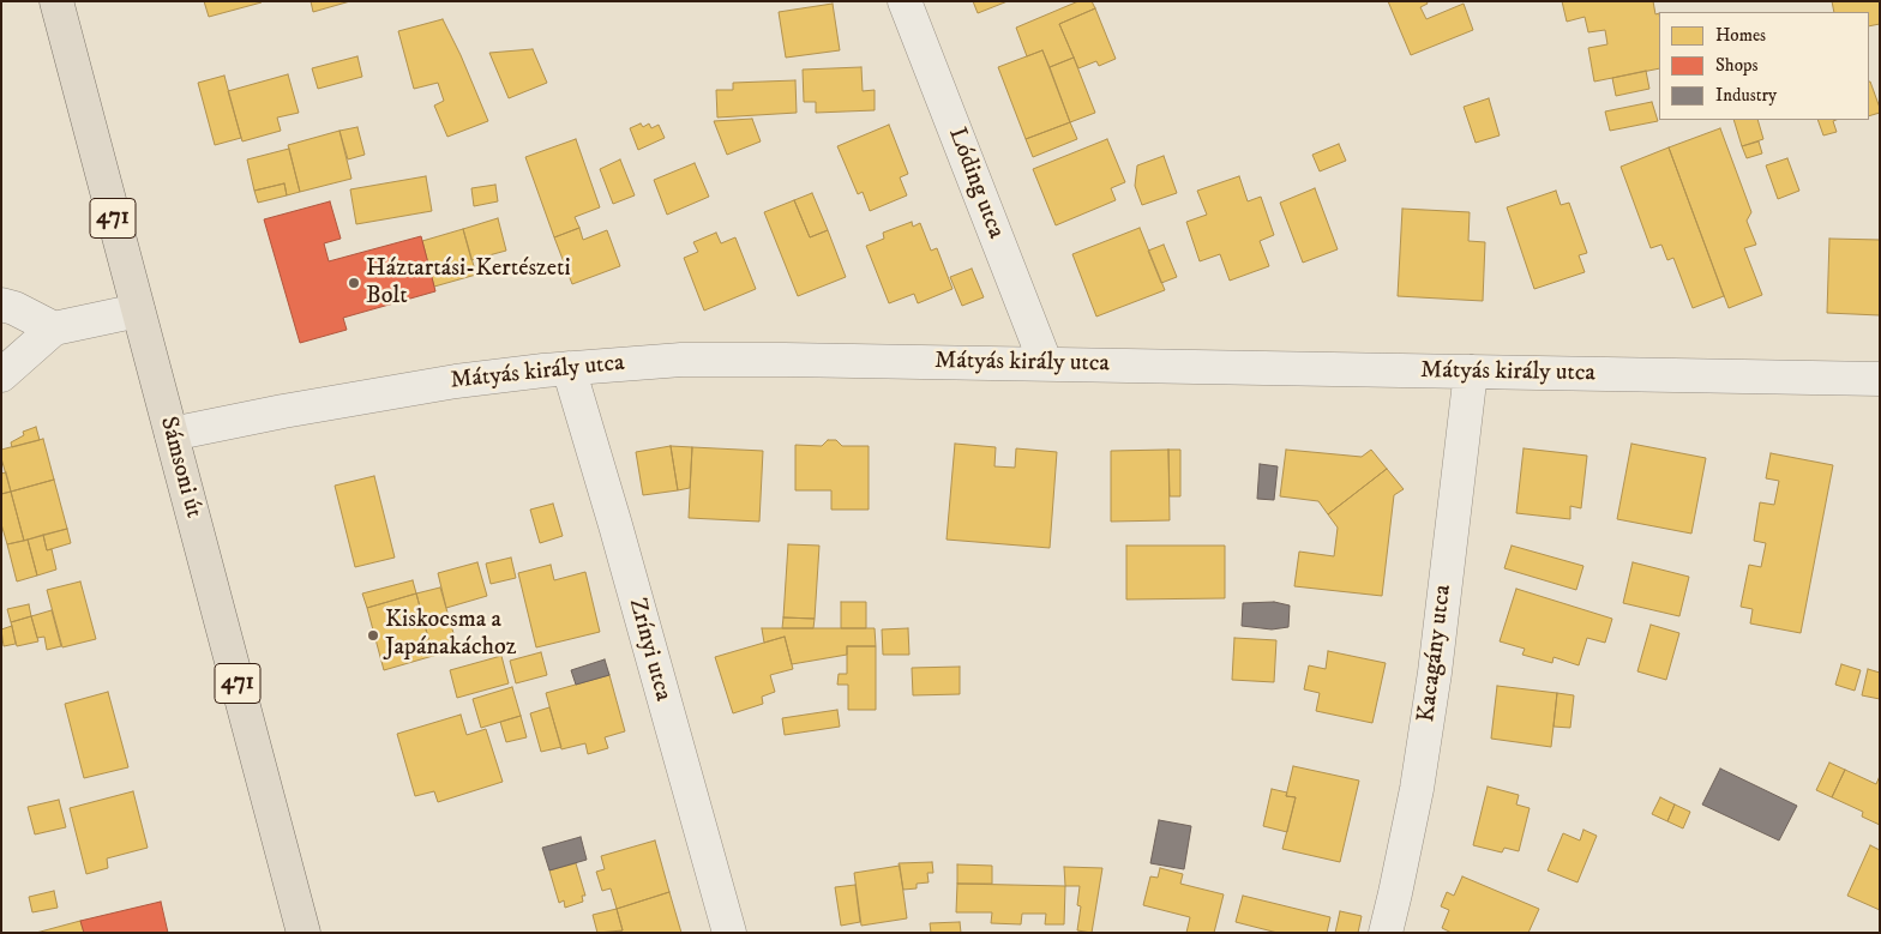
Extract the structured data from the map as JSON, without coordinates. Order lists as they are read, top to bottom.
{
  "streets": {
    "main road": ["471", "Sámsoni út"],
    "street": [
      "Lóding utca",
      "Mátyás király utca",
      "Zrínyi utca",
      "Kacagány utca"
    ]
  },
  "crossings": [
    ["Lóding utca", "Mátyás király utca"],
    ["Mátyás király utca", "Sámsoni út"],
    ["Mátyás király utca", "Zrínyi utca"],
    ["Mátyás király utca", "Kacagány utca"]
  ],
  "places": ["Háztartási-Kertészeti Bolt", "Kiskocsma a Japánakáchoz"],
  "legend": ["Homes", "Shops", "Industry"]
}
